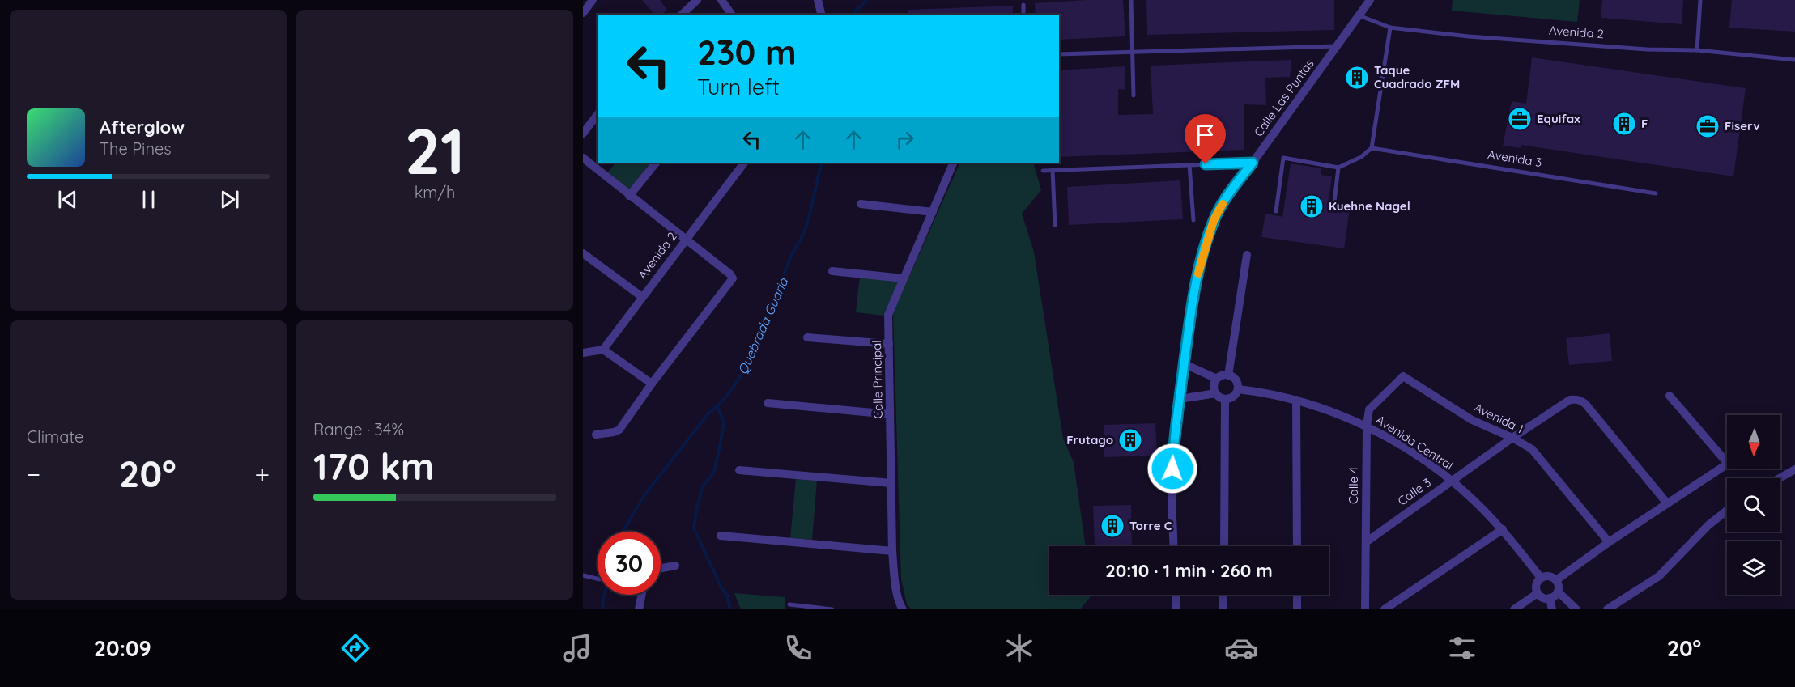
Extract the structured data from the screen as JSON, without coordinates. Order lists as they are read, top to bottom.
{
  "streets": {
    "street": [
      "Avenida 2",
      "Calle Las Puntas",
      "Calle Principal",
      "Avenida 1",
      "Avenida Central",
      "Calle 4",
      "Calle 3"
    ],
    "lane": ["Avenida 3"]
  },
  "crossings": [
    ["Avenida 2", "Calle Las Puntas"],
    ["Avenida 1", "Calle 4"],
    ["Avenida 1", "Calle 3"],
    ["Avenida Central", "Calle 4"],
    ["Avenida Central", "Calle 3"],
    ["Calle 4", "Calle 3"]
  ],
  "water": ["Quebrada Guaria"],
  "places": {
    "building": [
      "Taque Cuadrado ZFM",
      "F",
      "Kuehne Nagel",
      "Frutago",
      "Torre C"
    ],
    "office": ["Equifax", "Fiserv"]
  },
  "north": "bottom",
  "page": {
    "tile": [
      ["21", "km/h"],
      "Climate",
      ["Range · 34%", "170 km"]
    ],
    "turn": ["230 m", "Turn left"],
    "song": ["Afterglow", "The Pines"],
    "heat": ["−", "20°", "+"],
    "limit": "30",
    "trip": "20:10 · 1 min · 260 m",
    "tabs": ["20:09", "20°"]
  }
}
